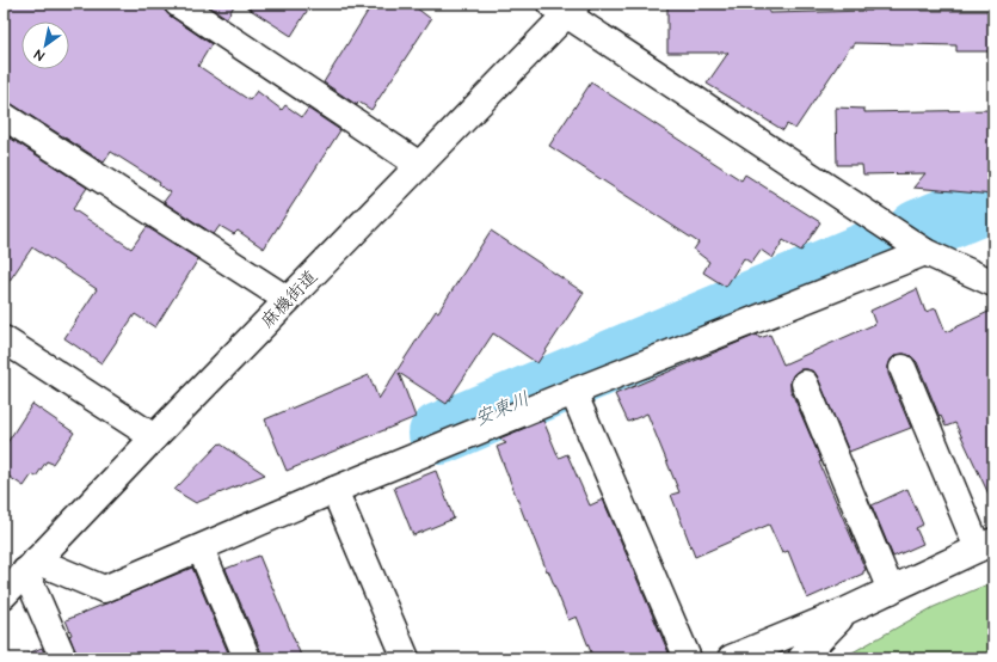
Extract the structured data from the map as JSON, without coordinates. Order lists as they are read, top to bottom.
{
  "streets": {
    "street": ["麻機街道"]
  },
  "water": ["安東川"],
  "north": "bottom left"
}
